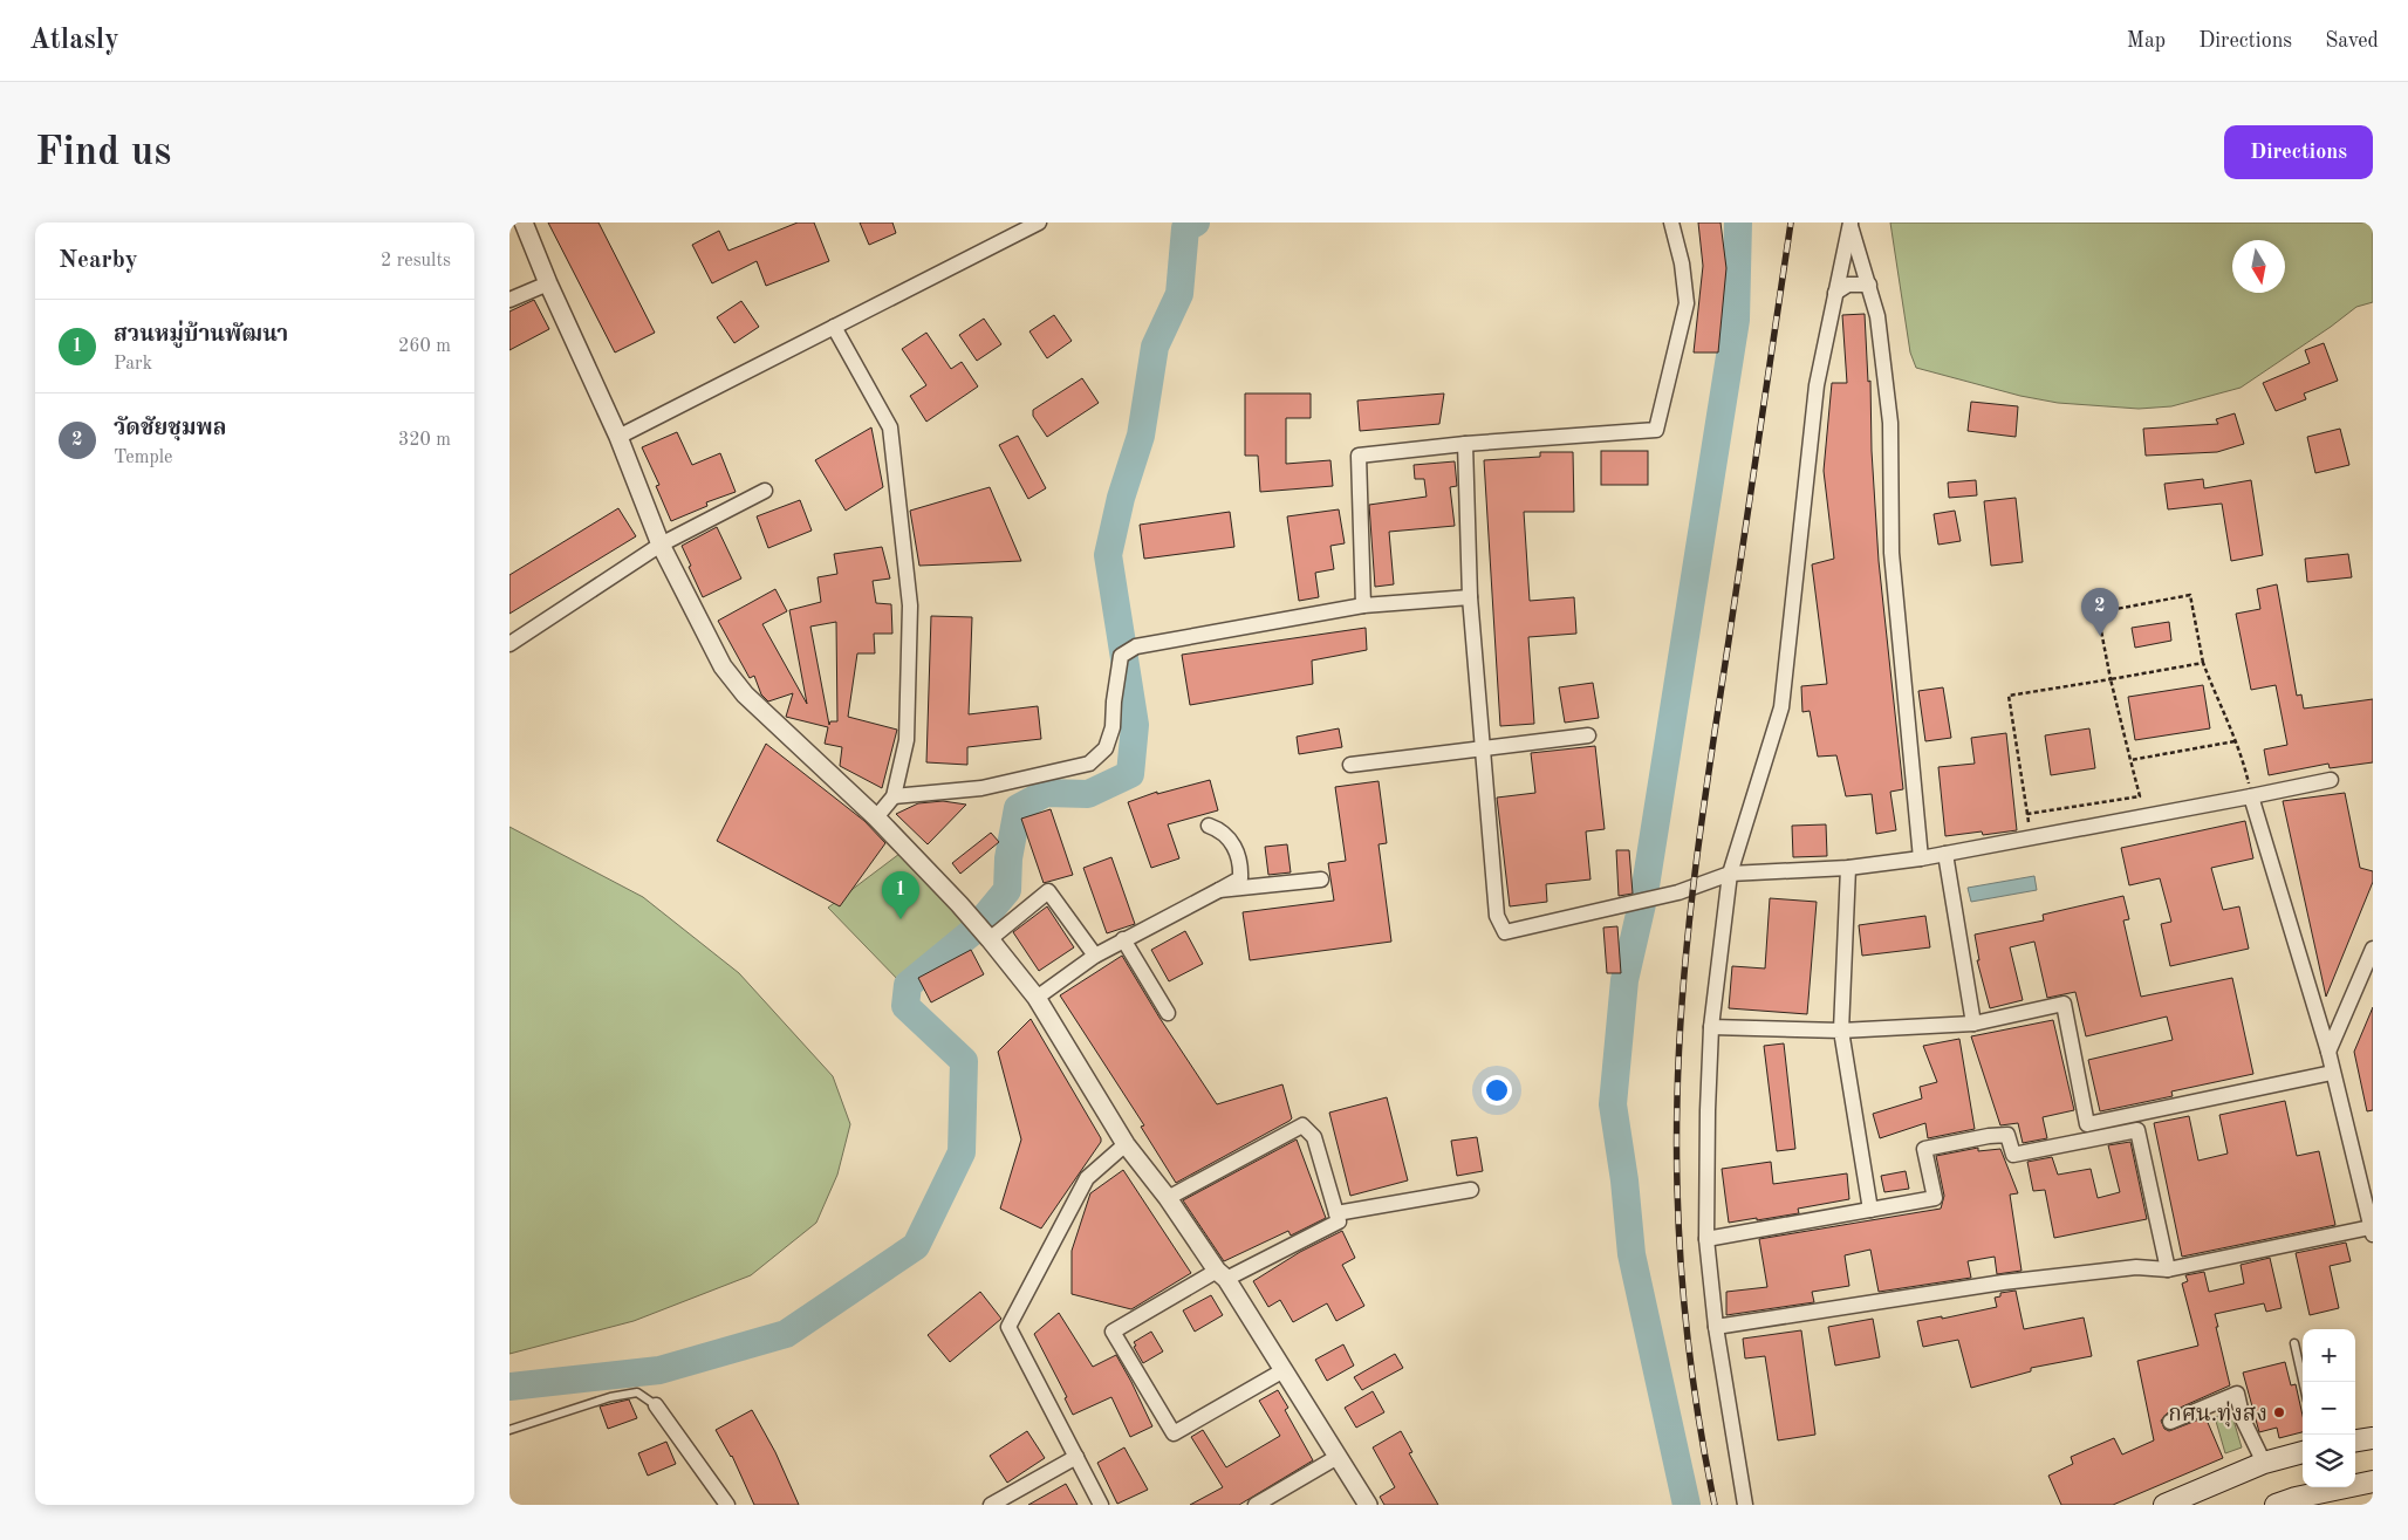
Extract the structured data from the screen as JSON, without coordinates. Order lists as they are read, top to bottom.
{
  "places": ["กศน.ทุ่งสง"],
  "north": "bottom",
  "page": {
    "header": "Atlasly",
    "nav": ["Map", "Directions", "Saved"],
    "buttons": "Directions",
    "title": "Find us",
    "heading": ["Nearby", "2 results"],
    "list": [
      {
        "mark": "1",
        "name": "สวนหมู่บ้านพัฒนา",
        "note": "Park",
        "value": "260 m"
      },
      {
        "mark": "2",
        "name": "วัดชัยชุมพล",
        "note": "Temple",
        "value": "320 m"
      }
    ],
    "pins": ["2", "1"],
    "map_buttons": ["+", "−"]
  }
}
